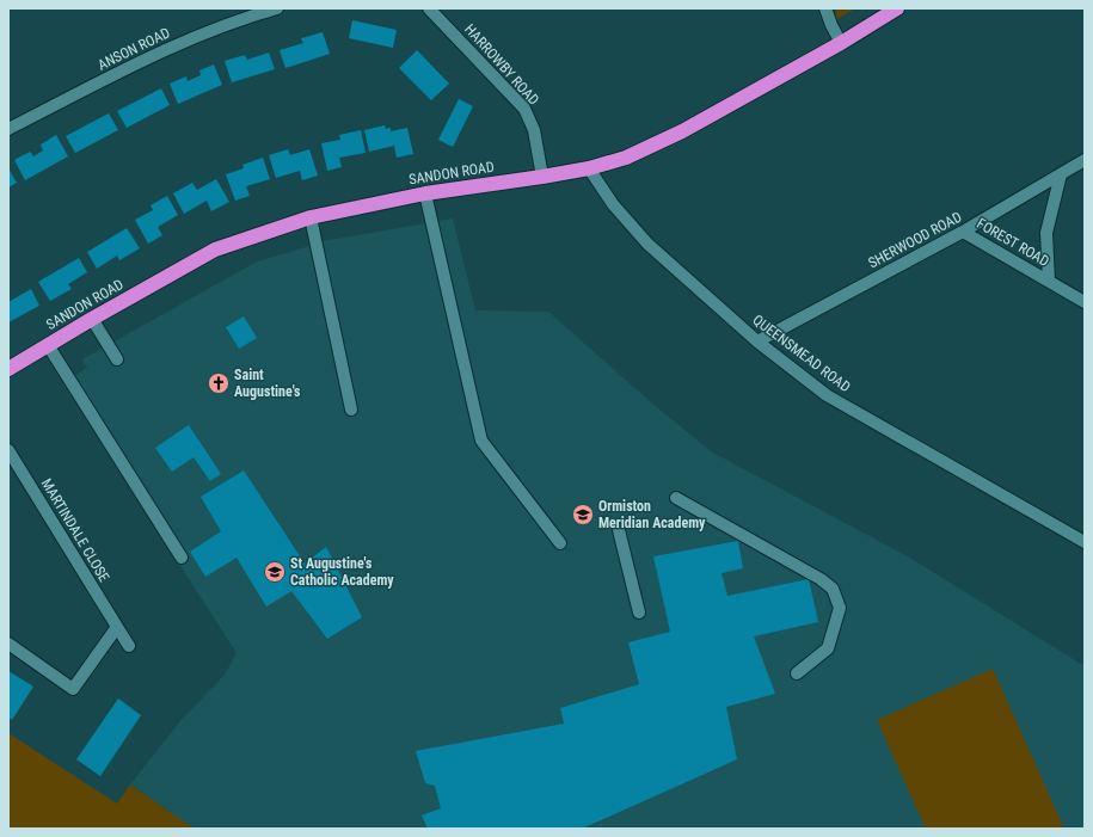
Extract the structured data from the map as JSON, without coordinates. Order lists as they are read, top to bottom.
{
  "streets": {
    "highway": ["SANDON ROAD"],
    "street": [
      "ANSON ROAD",
      "HARROWBY ROAD",
      "SHERWOOD ROAD",
      "FOREST ROAD",
      "QUEENSMEAD ROAD",
      "MARTINDALE CLOSE"
    ]
  },
  "crossings": [
    ["HARROWBY ROAD", "SANDON ROAD"],
    ["SANDON ROAD", "QUEENSMEAD ROAD"],
    ["SHERWOOD ROAD", "FOREST ROAD"],
    ["SHERWOOD ROAD", "QUEENSMEAD ROAD"]
  ],
  "places": {
    "church": ["Saint Augustine's"],
    "school or university": ["Ormiston Meridian Academy", "St Augustine's Catholic Academy"]
  }
}
